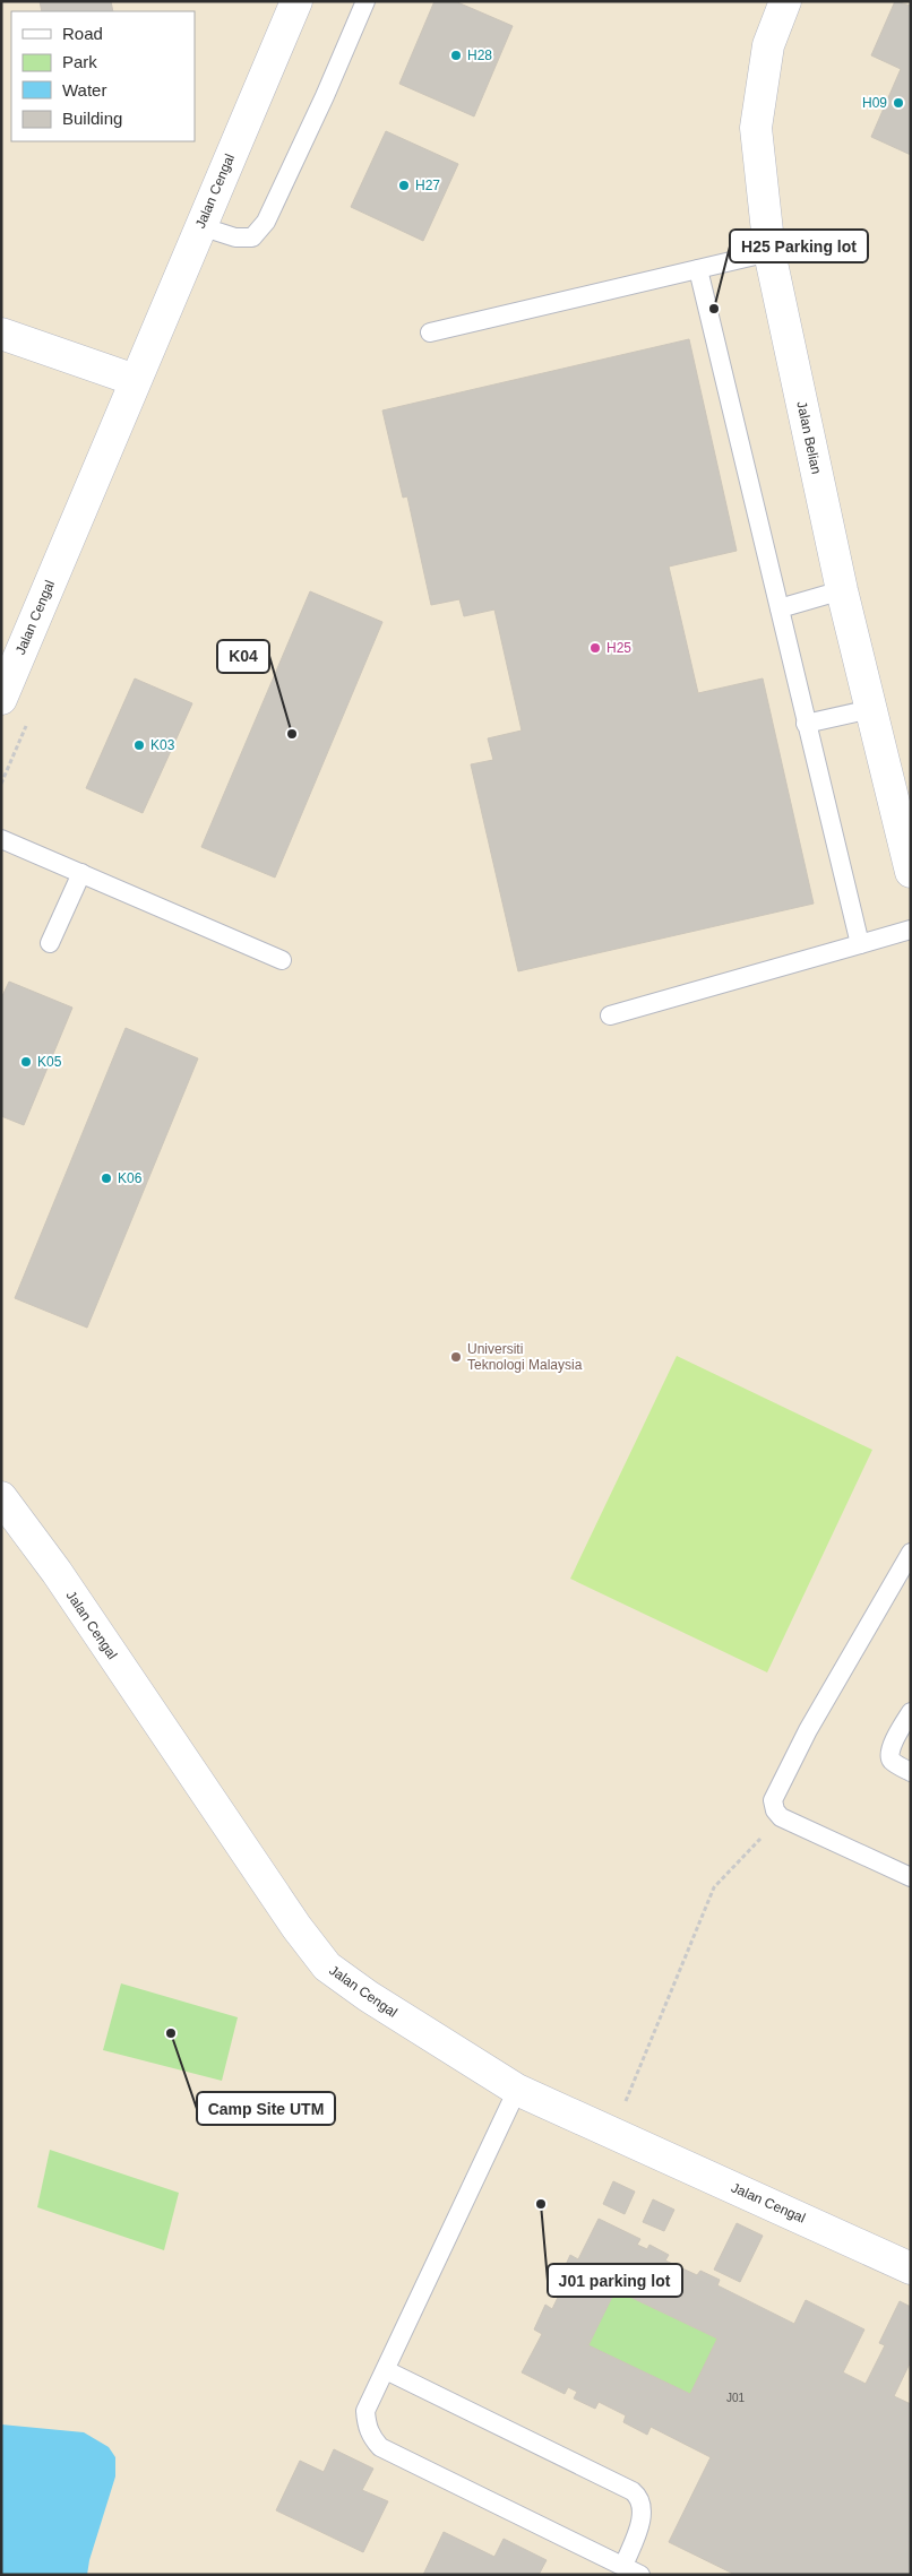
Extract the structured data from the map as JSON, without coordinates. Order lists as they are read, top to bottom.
{
  "streets": {
    "street": ["Jalan Cengal", "Jalan Belian"]
  },
  "places": [
    "H28",
    "H09",
    "H27",
    "H25 Parking lot",
    "H25",
    "K04",
    "K03",
    "K05",
    "K06",
    "Universiti Teknologi Malaysia",
    "Camp Site UTM",
    "J01 parking lot"
  ],
  "house_numbers": ["J01"],
  "legend": [
    "Road",
    "Park",
    "Water",
    "Building"
  ]
}
